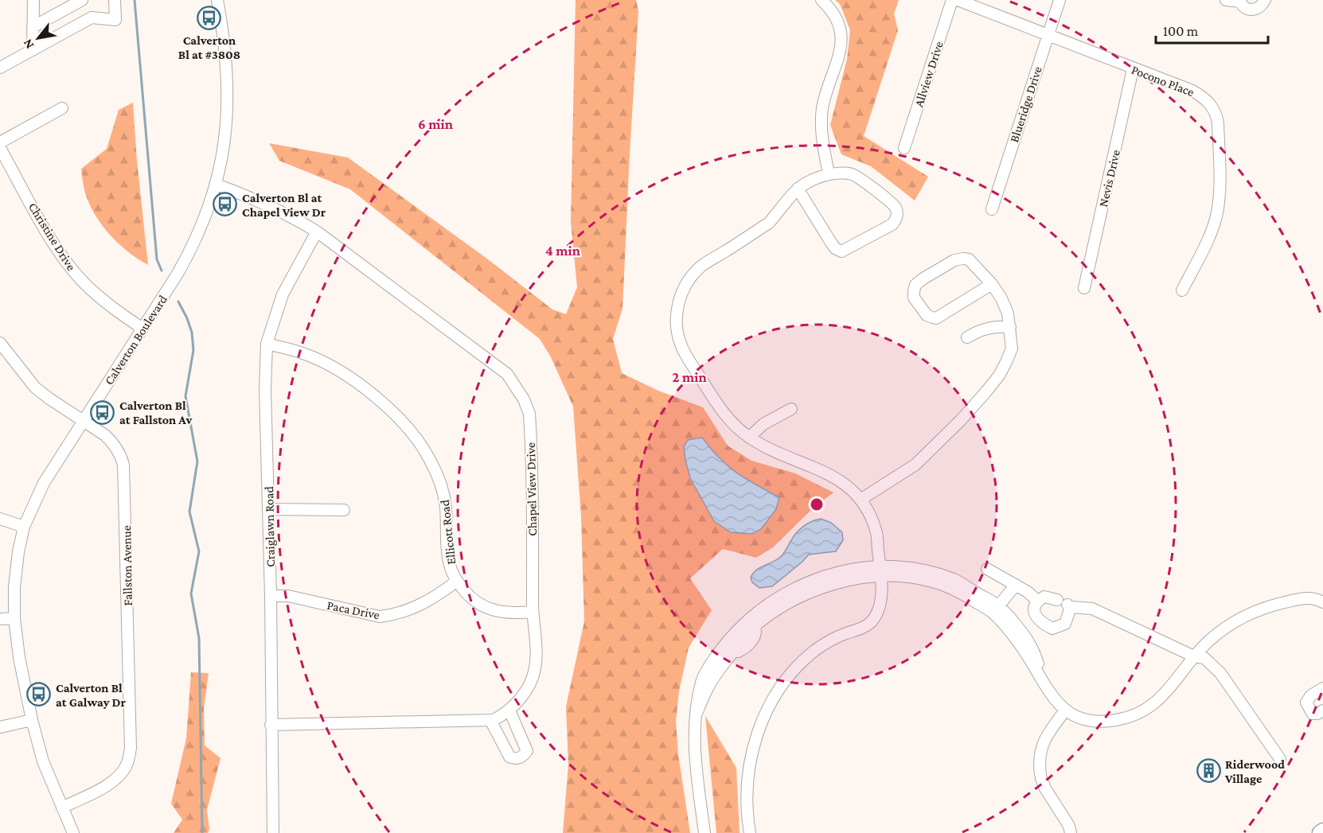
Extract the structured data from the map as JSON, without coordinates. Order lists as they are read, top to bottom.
{
  "streets": {
    "street": [
      "Allview Drive",
      "Pocono Place",
      "Blueridge Drive",
      "Nevis Drive",
      "Christine Drive",
      "Calverton Boulevard",
      "Chapel View Drive",
      "Craiglawn Road",
      "Ellicott Road",
      "Fallston Avenue",
      "Paca Drive"
    ]
  },
  "crossings": [
    ["Pocono Place", "Blueridge Drive"],
    ["Pocono Place", "Nevis Drive"],
    ["Christine Drive", "Calverton Boulevard"],
    ["Calverton Boulevard", "Chapel View Drive"],
    ["Calverton Boulevard", "Fallston Avenue"],
    ["Chapel View Drive", "Craiglawn Road"],
    ["Chapel View Drive", "Ellicott Road"],
    ["Craiglawn Road", "Ellicott Road"],
    ["Craiglawn Road", "Paca Drive"],
    ["Ellicott Road", "Paca Drive"]
  ],
  "places": {
    "bus stop": [
      "Calverton Bl at #3808",
      "Calverton Bl at Chapel View Dr",
      "Calverton Bl at Fallston Av",
      "Calverton Bl at Galway Dr"
    ],
    "building": ["Riderwood Village"]
  },
  "scale_bar": "100 m",
  "north": "bottom left",
  "rings": ["6 min", "4 min", "2 min"]
}
